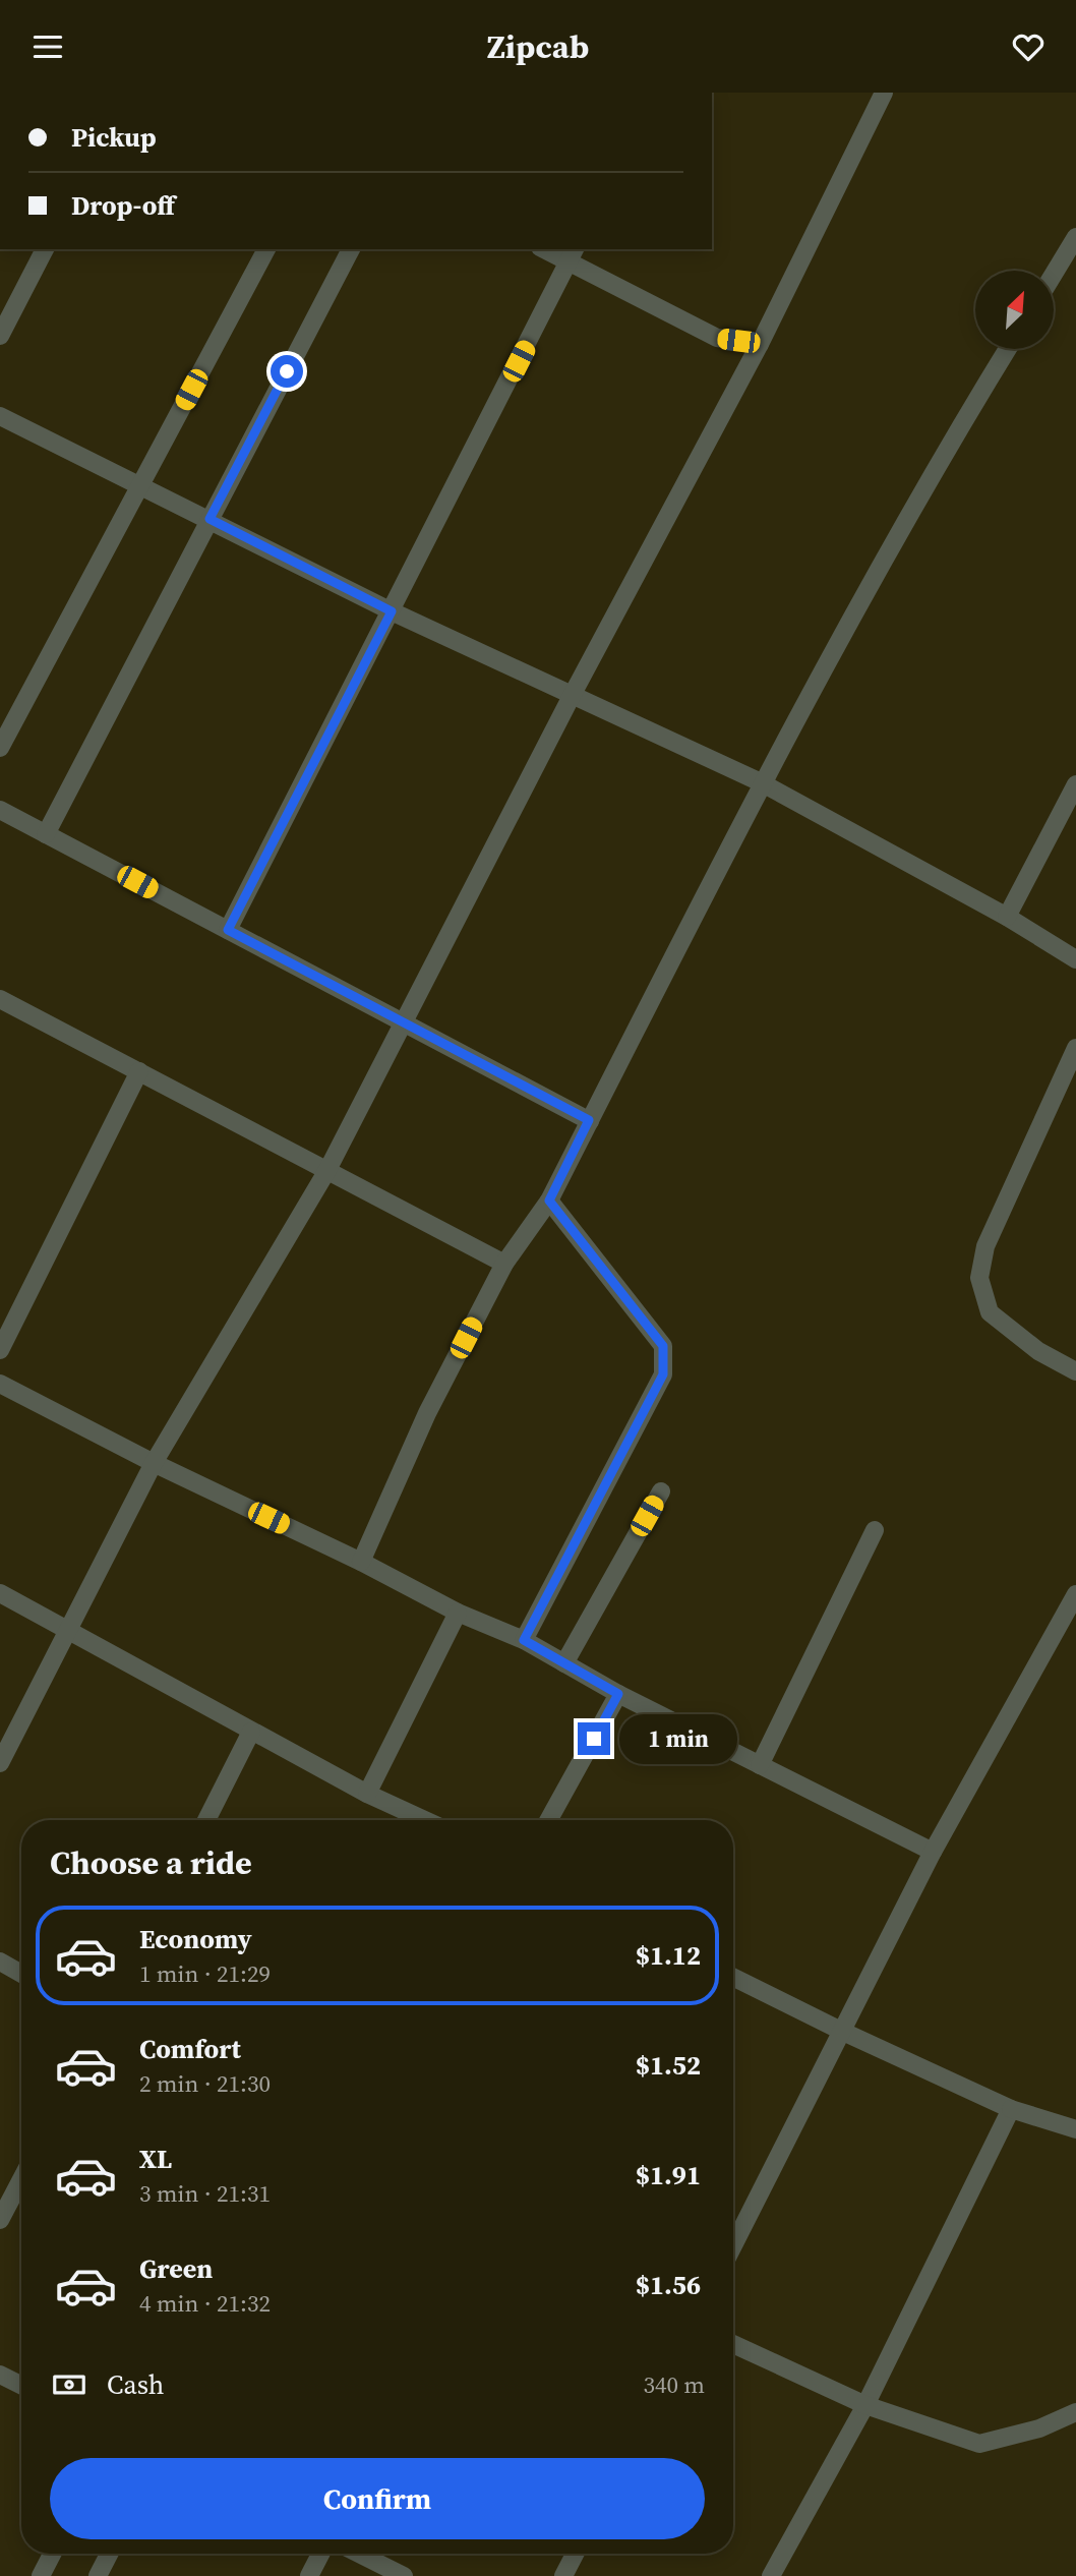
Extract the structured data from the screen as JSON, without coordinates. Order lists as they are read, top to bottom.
{
  "north": "top right",
  "page": {
    "header": "Zipcab",
    "banner": ["Pickup", "Drop-off"],
    "bubble": "1 min",
    "heading": "Choose a ride",
    "list": [
      {
        "name": "Economy",
        "note": "1 min · 21:29",
        "value": "$1.12"
      },
      {
        "name": "Comfort",
        "note": "2 min · 21:30",
        "value": "$1.52"
      },
      {
        "name": "XL",
        "note": "3 min · 21:31",
        "value": "$1.91"
      },
      {
        "name": "Green",
        "note": "4 min · 21:32",
        "value": "$1.56"
      }
    ],
    "pay": ["Cash", "340 m"],
    "buttons": "Confirm"
  }
}
